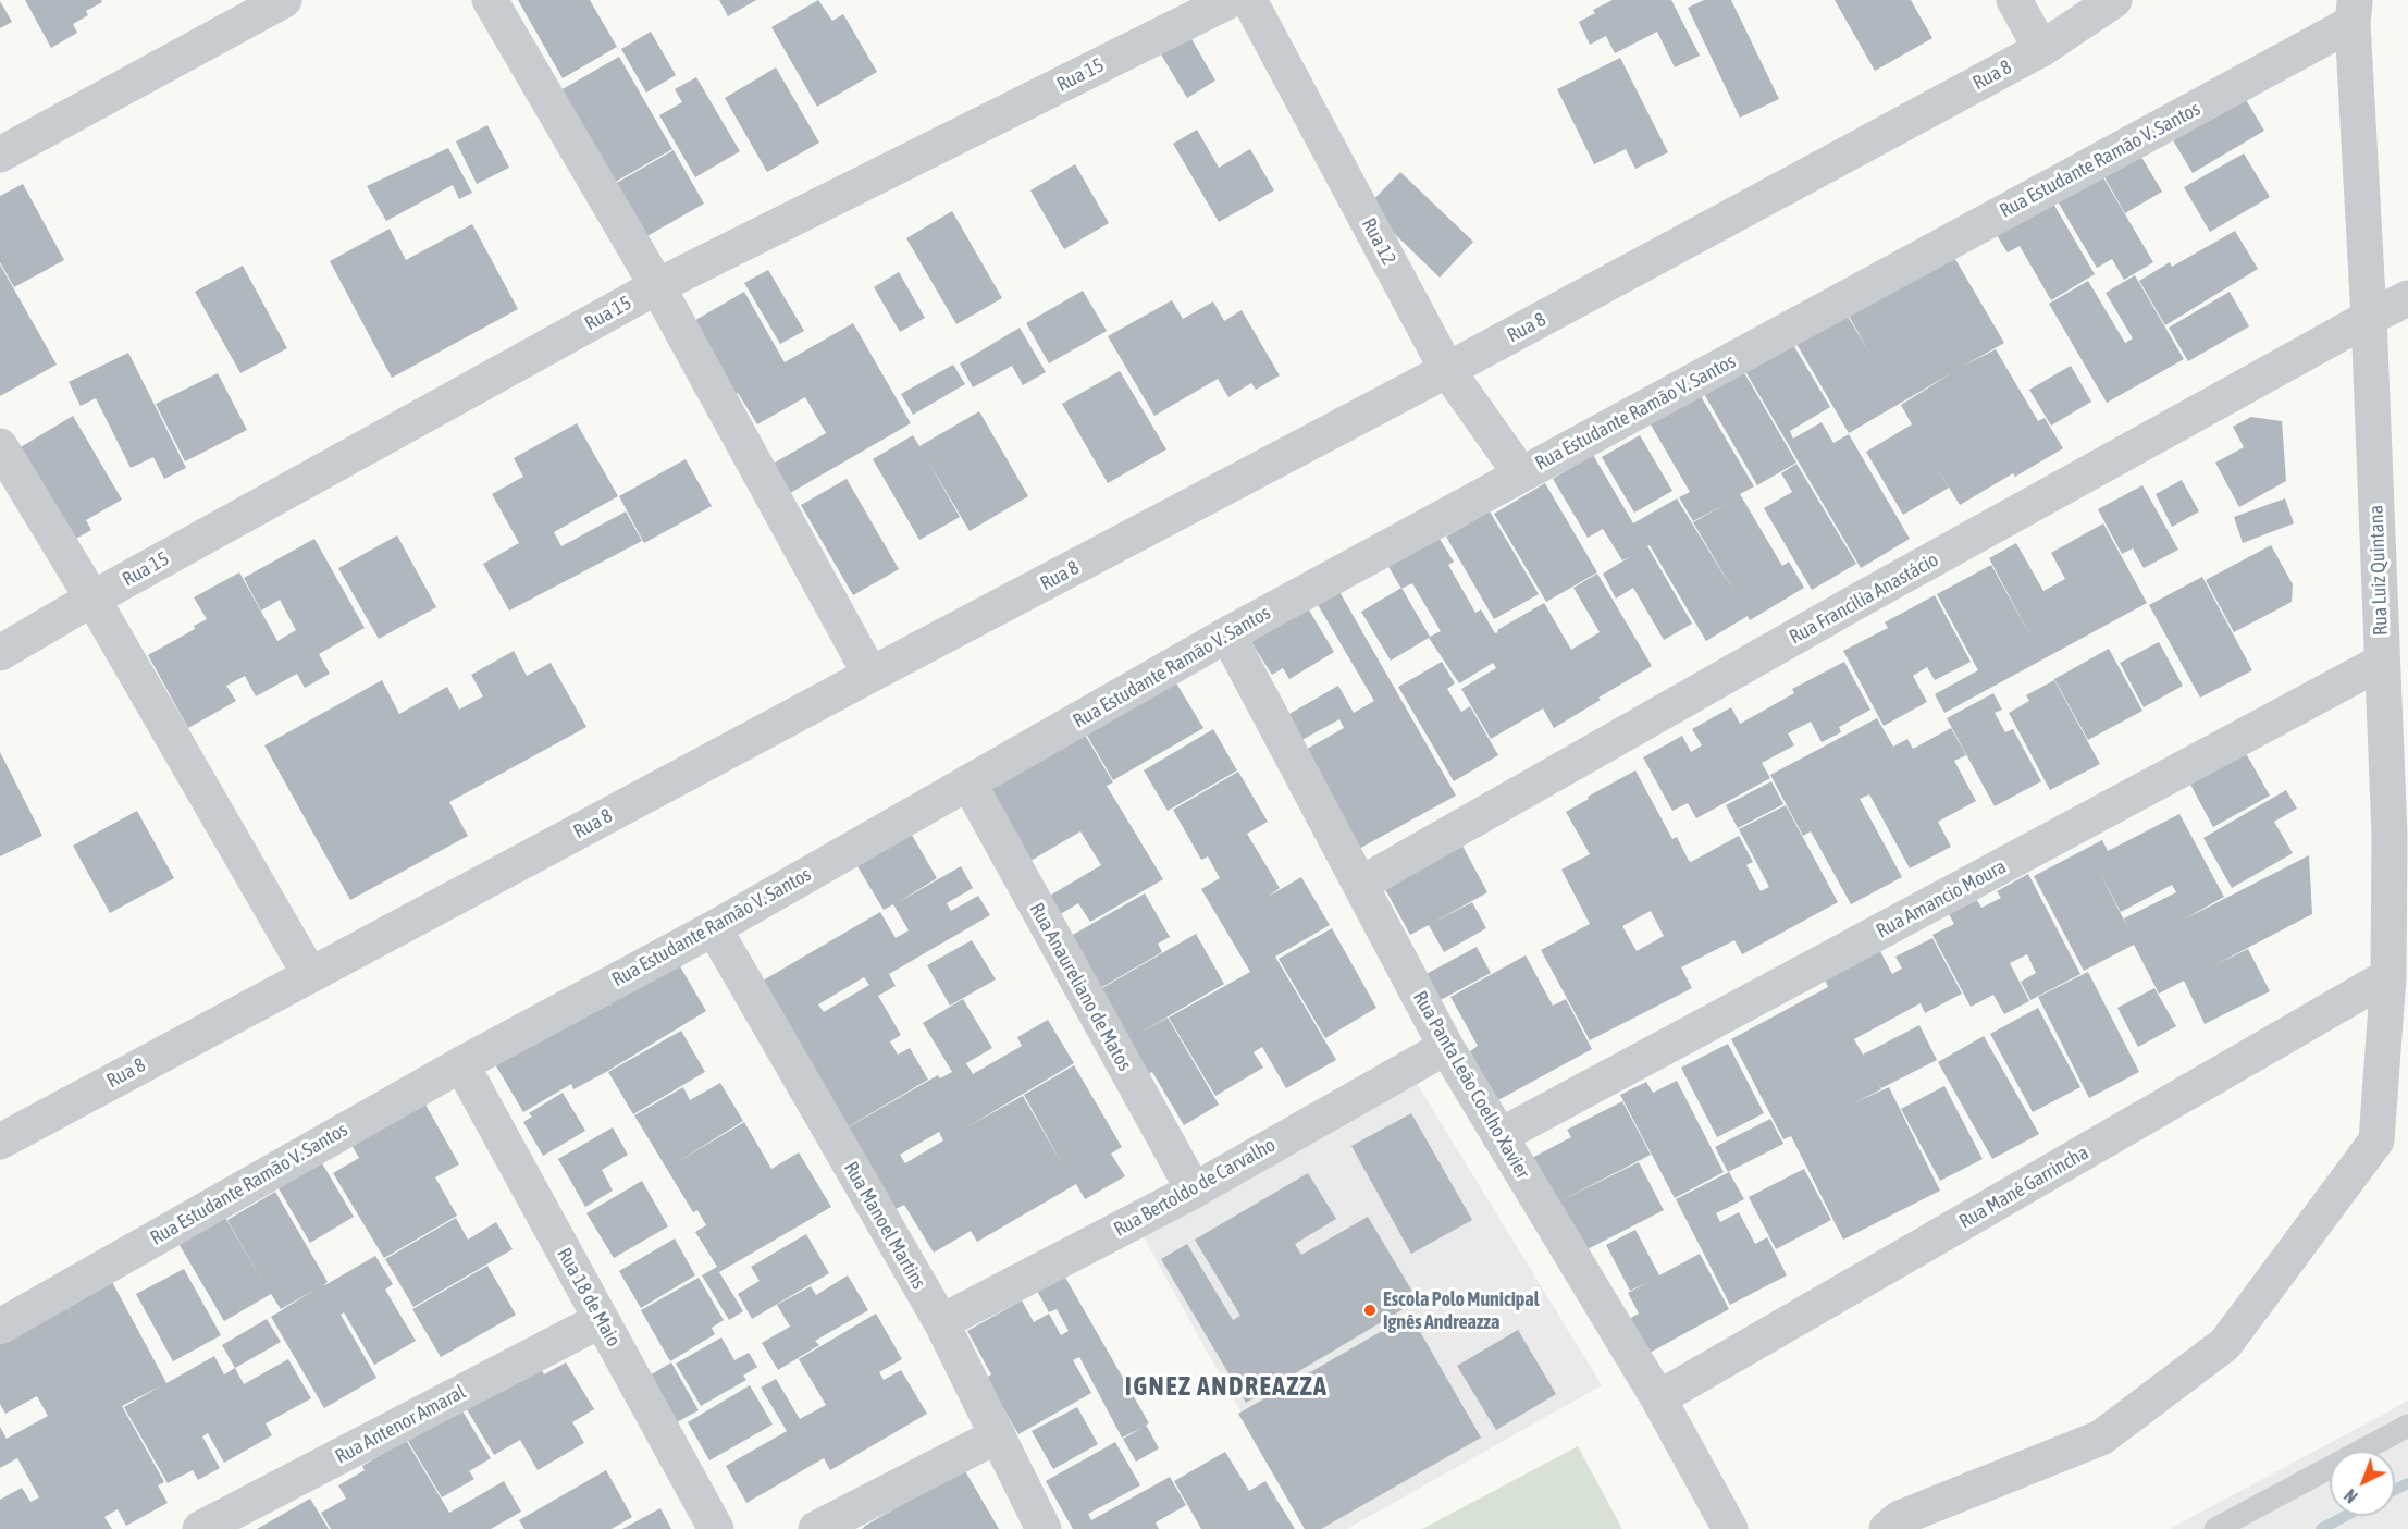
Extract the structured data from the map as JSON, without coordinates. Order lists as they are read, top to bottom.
{
  "streets": {
    "street": [
      "Rua 15",
      "Rua 8",
      "Rua Estudante Ramão V. Santos",
      "Rua 12",
      "Rua Luiz Quintana",
      "Rua Francilia Anastácio",
      "Rua Amancio Moura",
      "Rua Anaureliano de Matos",
      "Rua Panta Leão Coelho Xavier",
      "Rua Bertoldo de Carvalho",
      "Rua Mané Garrincha",
      "Rua Manoel Martins",
      "Rua 18 de Maio",
      "Rua Antenor Amaral"
    ]
  },
  "crossings": [
    ["Rua 8", "Rua 12"],
    ["Rua Estudante Ramão V. Santos", "Rua 12"],
    ["Rua Estudante Ramão V. Santos", "Rua Luiz Quintana"],
    ["Rua Estudante Ramão V. Santos", "Rua Anaureliano de Matos"],
    ["Rua Estudante Ramão V. Santos", "Rua Panta Leão Coelho Xavier"],
    ["Rua Estudante Ramão V. Santos", "Rua Manoel Martins"],
    ["Rua Estudante Ramão V. Santos", "Rua 18 de Maio"],
    ["Rua Luiz Quintana", "Rua Francilia Anastácio"],
    ["Rua Luiz Quintana", "Rua Amancio Moura"],
    ["Rua Luiz Quintana", "Rua Mané Garrincha"],
    ["Rua Francilia Anastácio", "Rua Panta Leão Coelho Xavier"],
    ["Rua Amancio Moura", "Rua Panta Leão Coelho Xavier"],
    ["Rua Anaureliano de Matos", "Rua Bertoldo de Carvalho"],
    ["Rua Panta Leão Coelho Xavier", "Rua Bertoldo de Carvalho"],
    ["Rua Panta Leão Coelho Xavier", "Rua Mané Garrincha"],
    ["Rua Bertoldo de Carvalho", "Rua Manoel Martins"],
    ["Rua 18 de Maio", "Rua Antenor Amaral"]
  ],
  "districts": ["IGNEZ ANDREAZZA"],
  "places": ["Escola Polo Municipal Ignês Andreazza"],
  "north": "bottom left"
}
